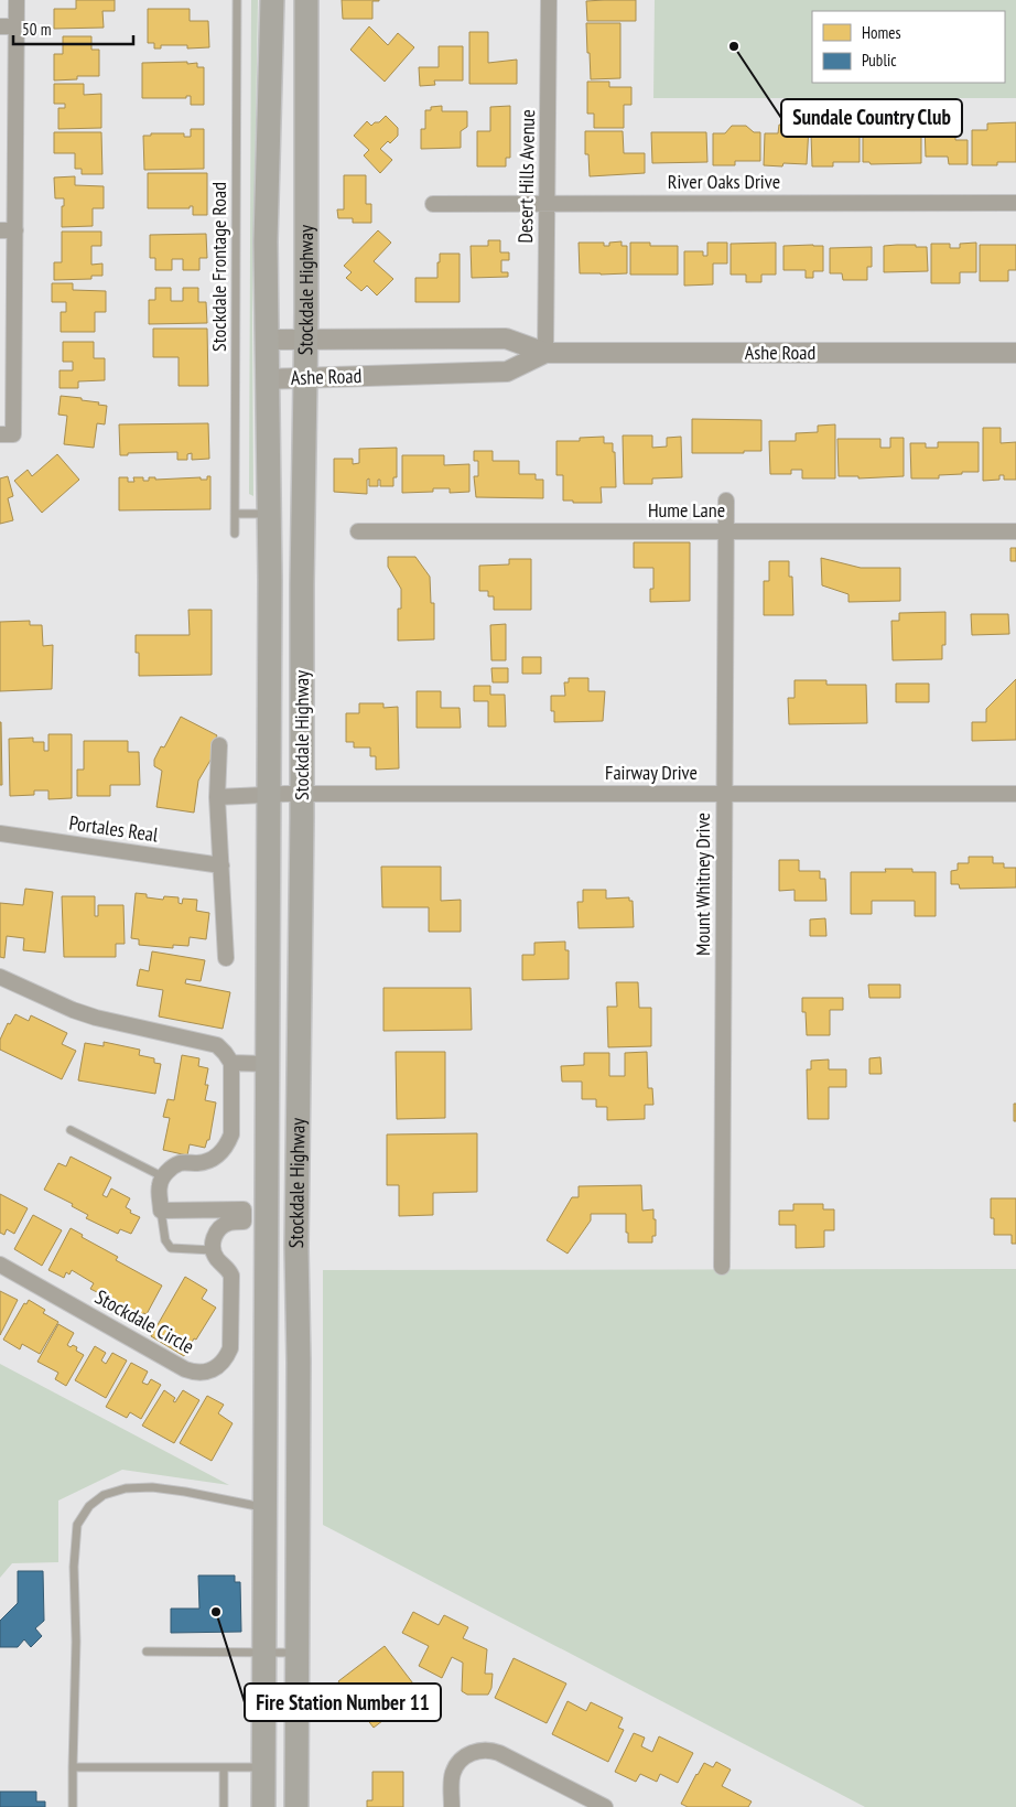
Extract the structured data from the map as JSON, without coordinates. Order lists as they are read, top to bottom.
{
  "streets": {
    "main road": ["Stockdale Highway"],
    "street": [
      "Desert Hills Avenue",
      "River Oaks Drive",
      "Ashe Road",
      "Hume Lane",
      "Fairway Drive",
      "Portales Real",
      "Mount Whitney Drive",
      "Stockdale Circle"
    ],
    "lane": ["Stockdale Frontage Road"]
  },
  "crossings": [
    ["Desert Hills Avenue", "River Oaks Drive"],
    ["Desert Hills Avenue", "Ashe Road"],
    ["Stockdale Highway", "Ashe Road"],
    ["Stockdale Highway", "Fairway Drive"],
    ["Hume Lane", "Mount Whitney Drive"],
    ["Fairway Drive", "Mount Whitney Drive"]
  ],
  "places": ["Sundale Country Club", "Fire Station Number 11"],
  "legend": ["Homes", "Public"],
  "scale_bar": "50 m"
}
